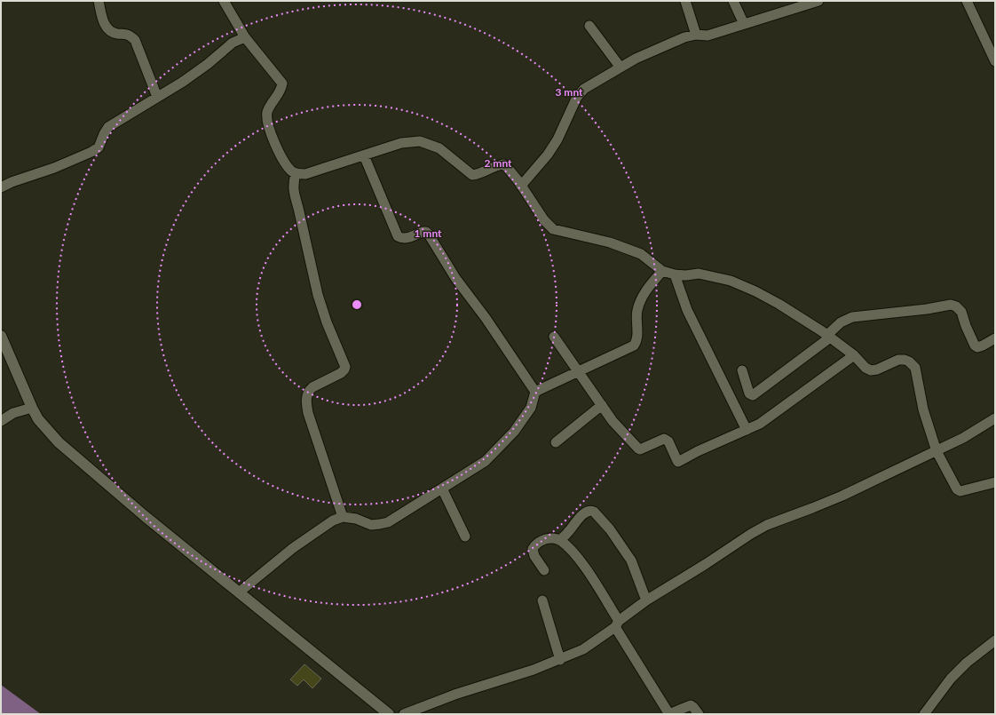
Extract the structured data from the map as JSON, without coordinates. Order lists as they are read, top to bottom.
{
  "rings": ["3 mnt", "2 mnt", "1 mnt"]
}
